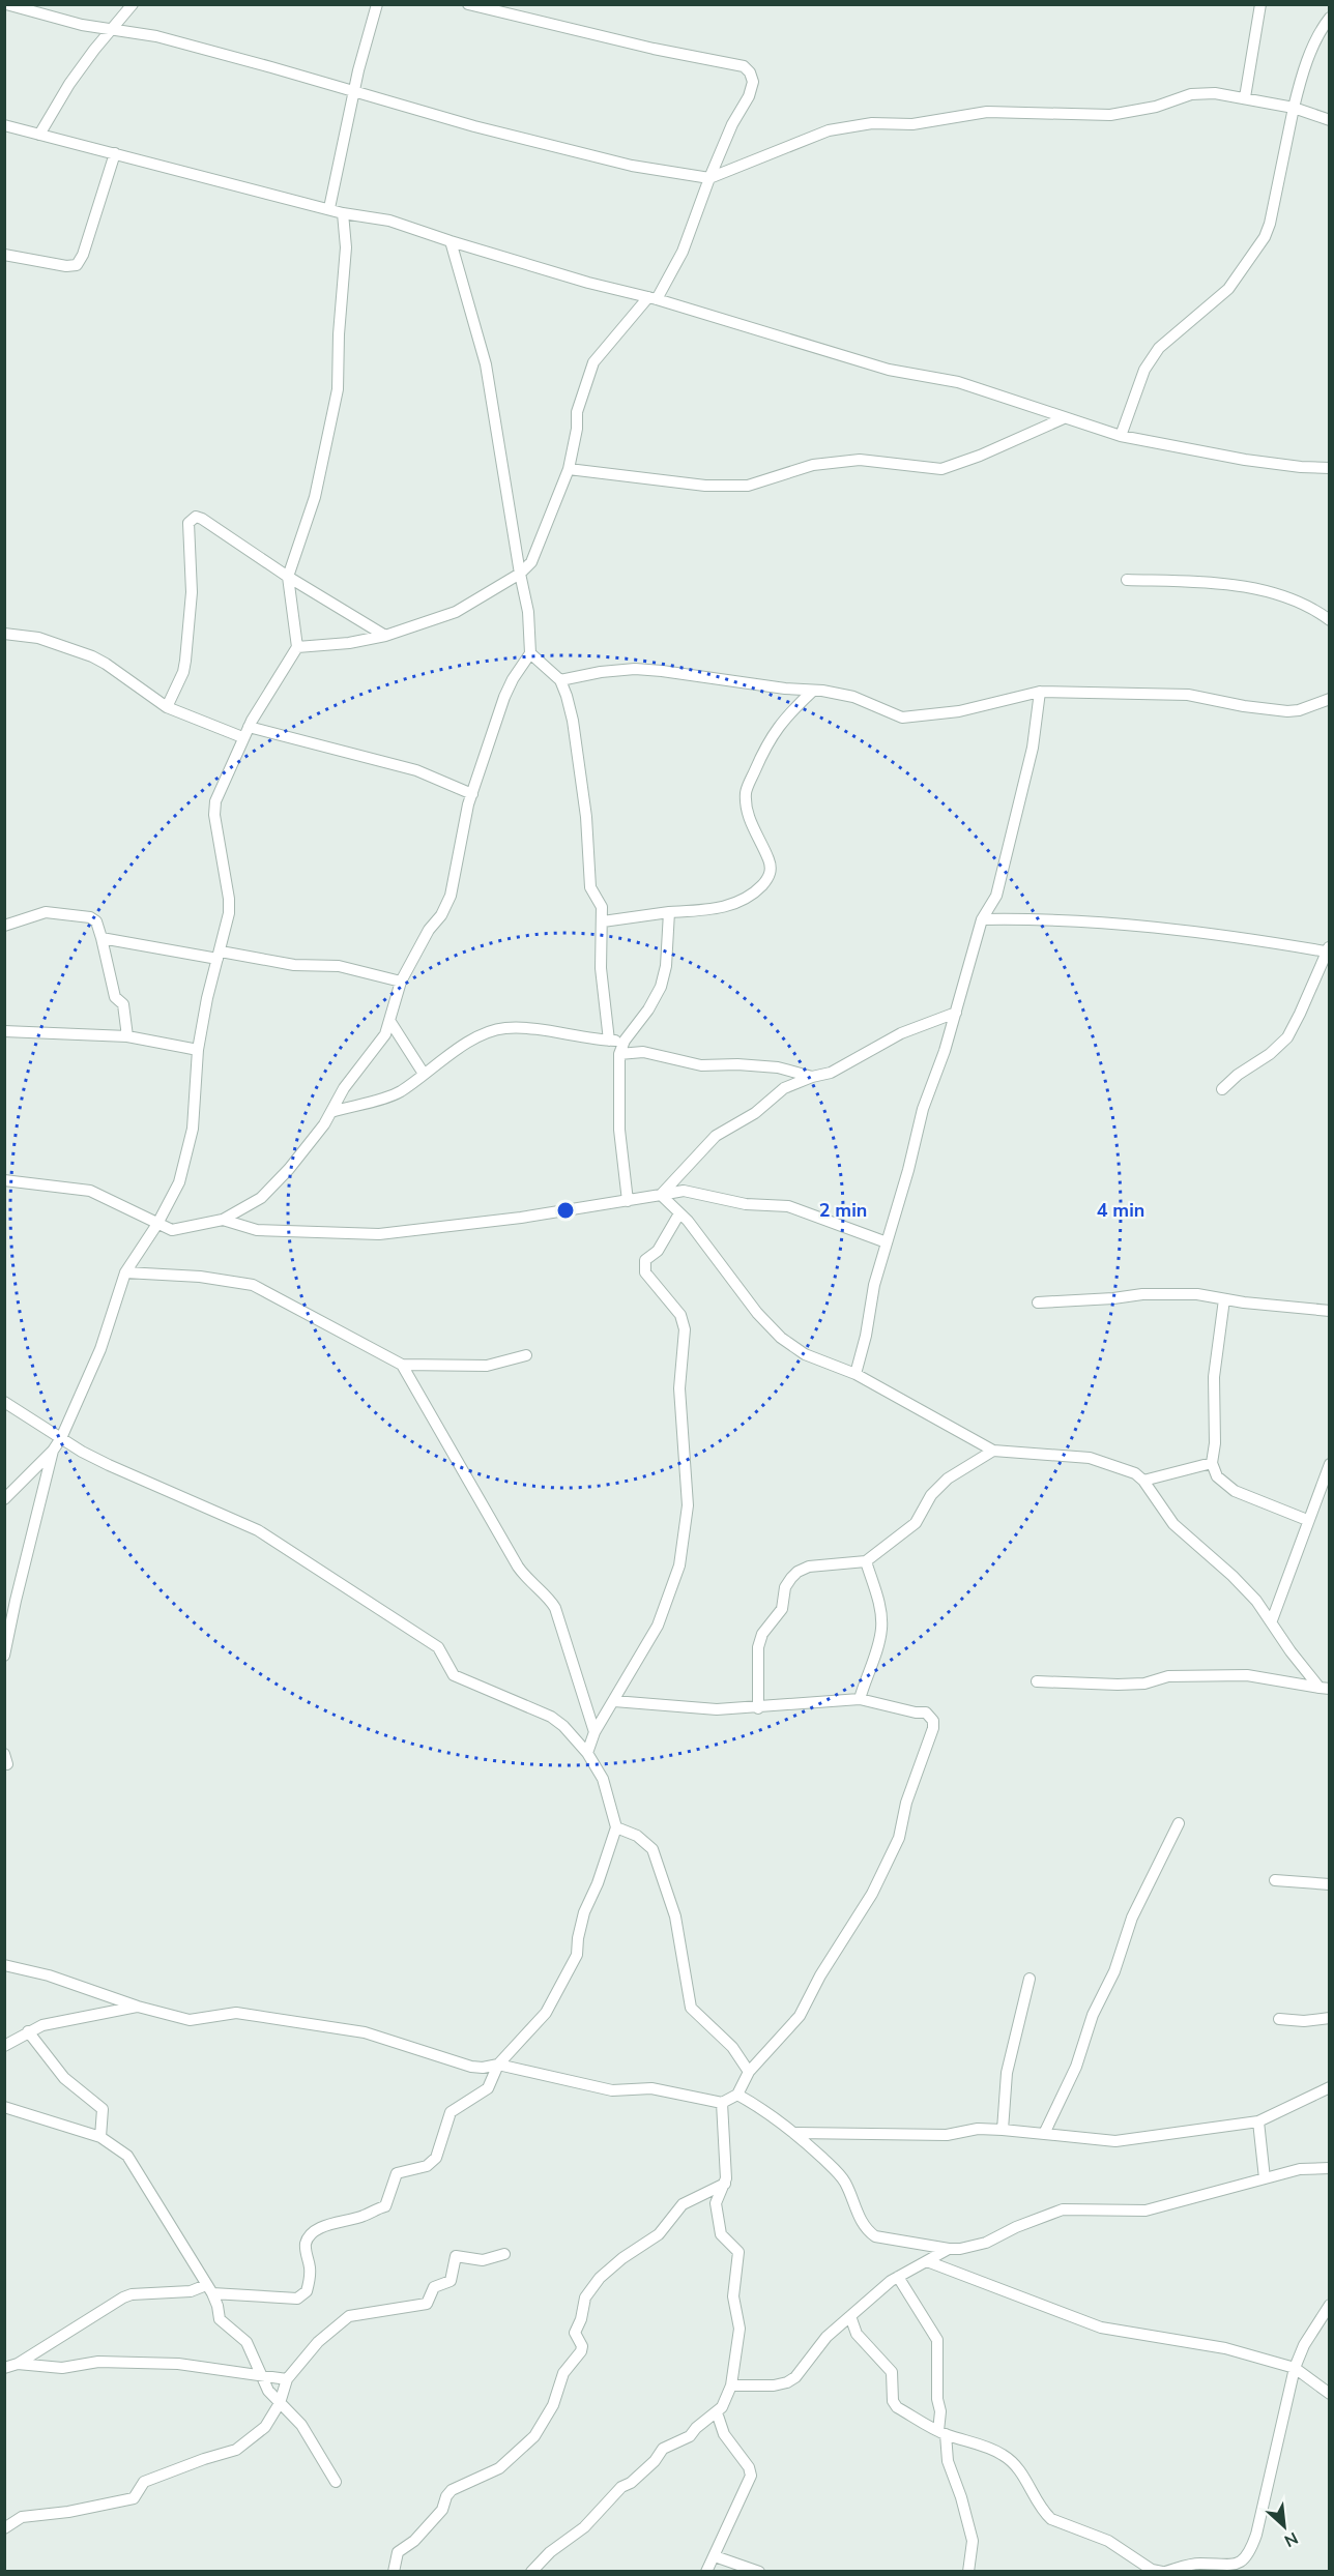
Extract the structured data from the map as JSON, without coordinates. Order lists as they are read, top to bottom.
{
  "north": "bottom right",
  "rings": ["2 min", "4 min"]
}
